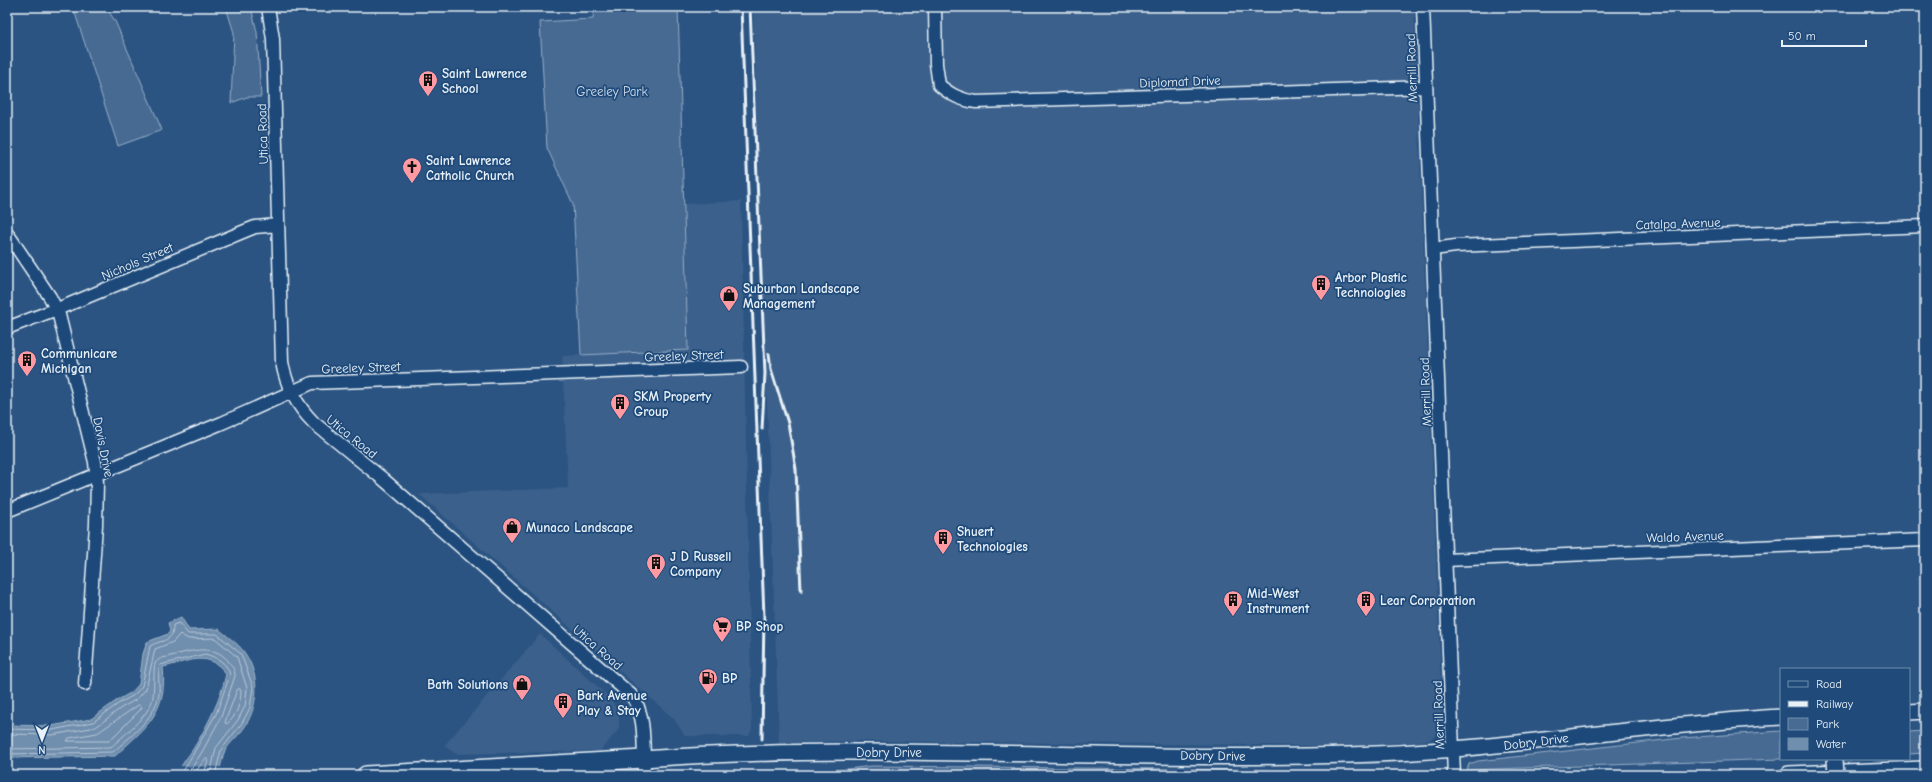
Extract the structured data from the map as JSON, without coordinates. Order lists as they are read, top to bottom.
{
  "streets": {
    "main road": ["Dobry Drive"],
    "street": [
      "Merrill Road",
      "Diplomat Drive",
      "Utica Road",
      "Catalpa Avenue",
      "Nichols Street",
      "Greeley Street",
      "Davis Drive",
      "Waldo Avenue"
    ]
  },
  "crossings": [
    ["Merrill Road", "Diplomat Drive"],
    ["Merrill Road", "Catalpa Avenue"],
    ["Merrill Road", "Waldo Avenue"],
    ["Merrill Road", "Dobry Drive"],
    ["Utica Road", "Nichols Street"],
    ["Utica Road", "Greeley Street"],
    ["Utica Road", "Dobry Drive"],
    ["Nichols Street", "Davis Drive"],
    ["Greeley Street", "Davis Drive"]
  ],
  "parks": ["Greeley Park"],
  "places": {
    "building": [
      "Saint Lawrence School",
      "Arbor Plastic Technologies",
      "Communicare Michigan",
      "SKM Property Group",
      "Shuert Technologies",
      "J D Russell Company",
      "Mid-West Instrument",
      "Lear Corporation",
      "Bark Avenue Play & Stay"
    ],
    "church": ["Saint Lawrence Catholic Church"],
    "shop": ["Suburban Landscape Management", "Munaco Landscape", "Bath Solutions"],
    "supermarket": ["BP Shop"],
    "fuel station": ["BP"]
  },
  "legend": [
    "Road",
    "Railway",
    "Park",
    "Water"
  ],
  "scale_bar": "50 m",
  "north": "bottom"
}
